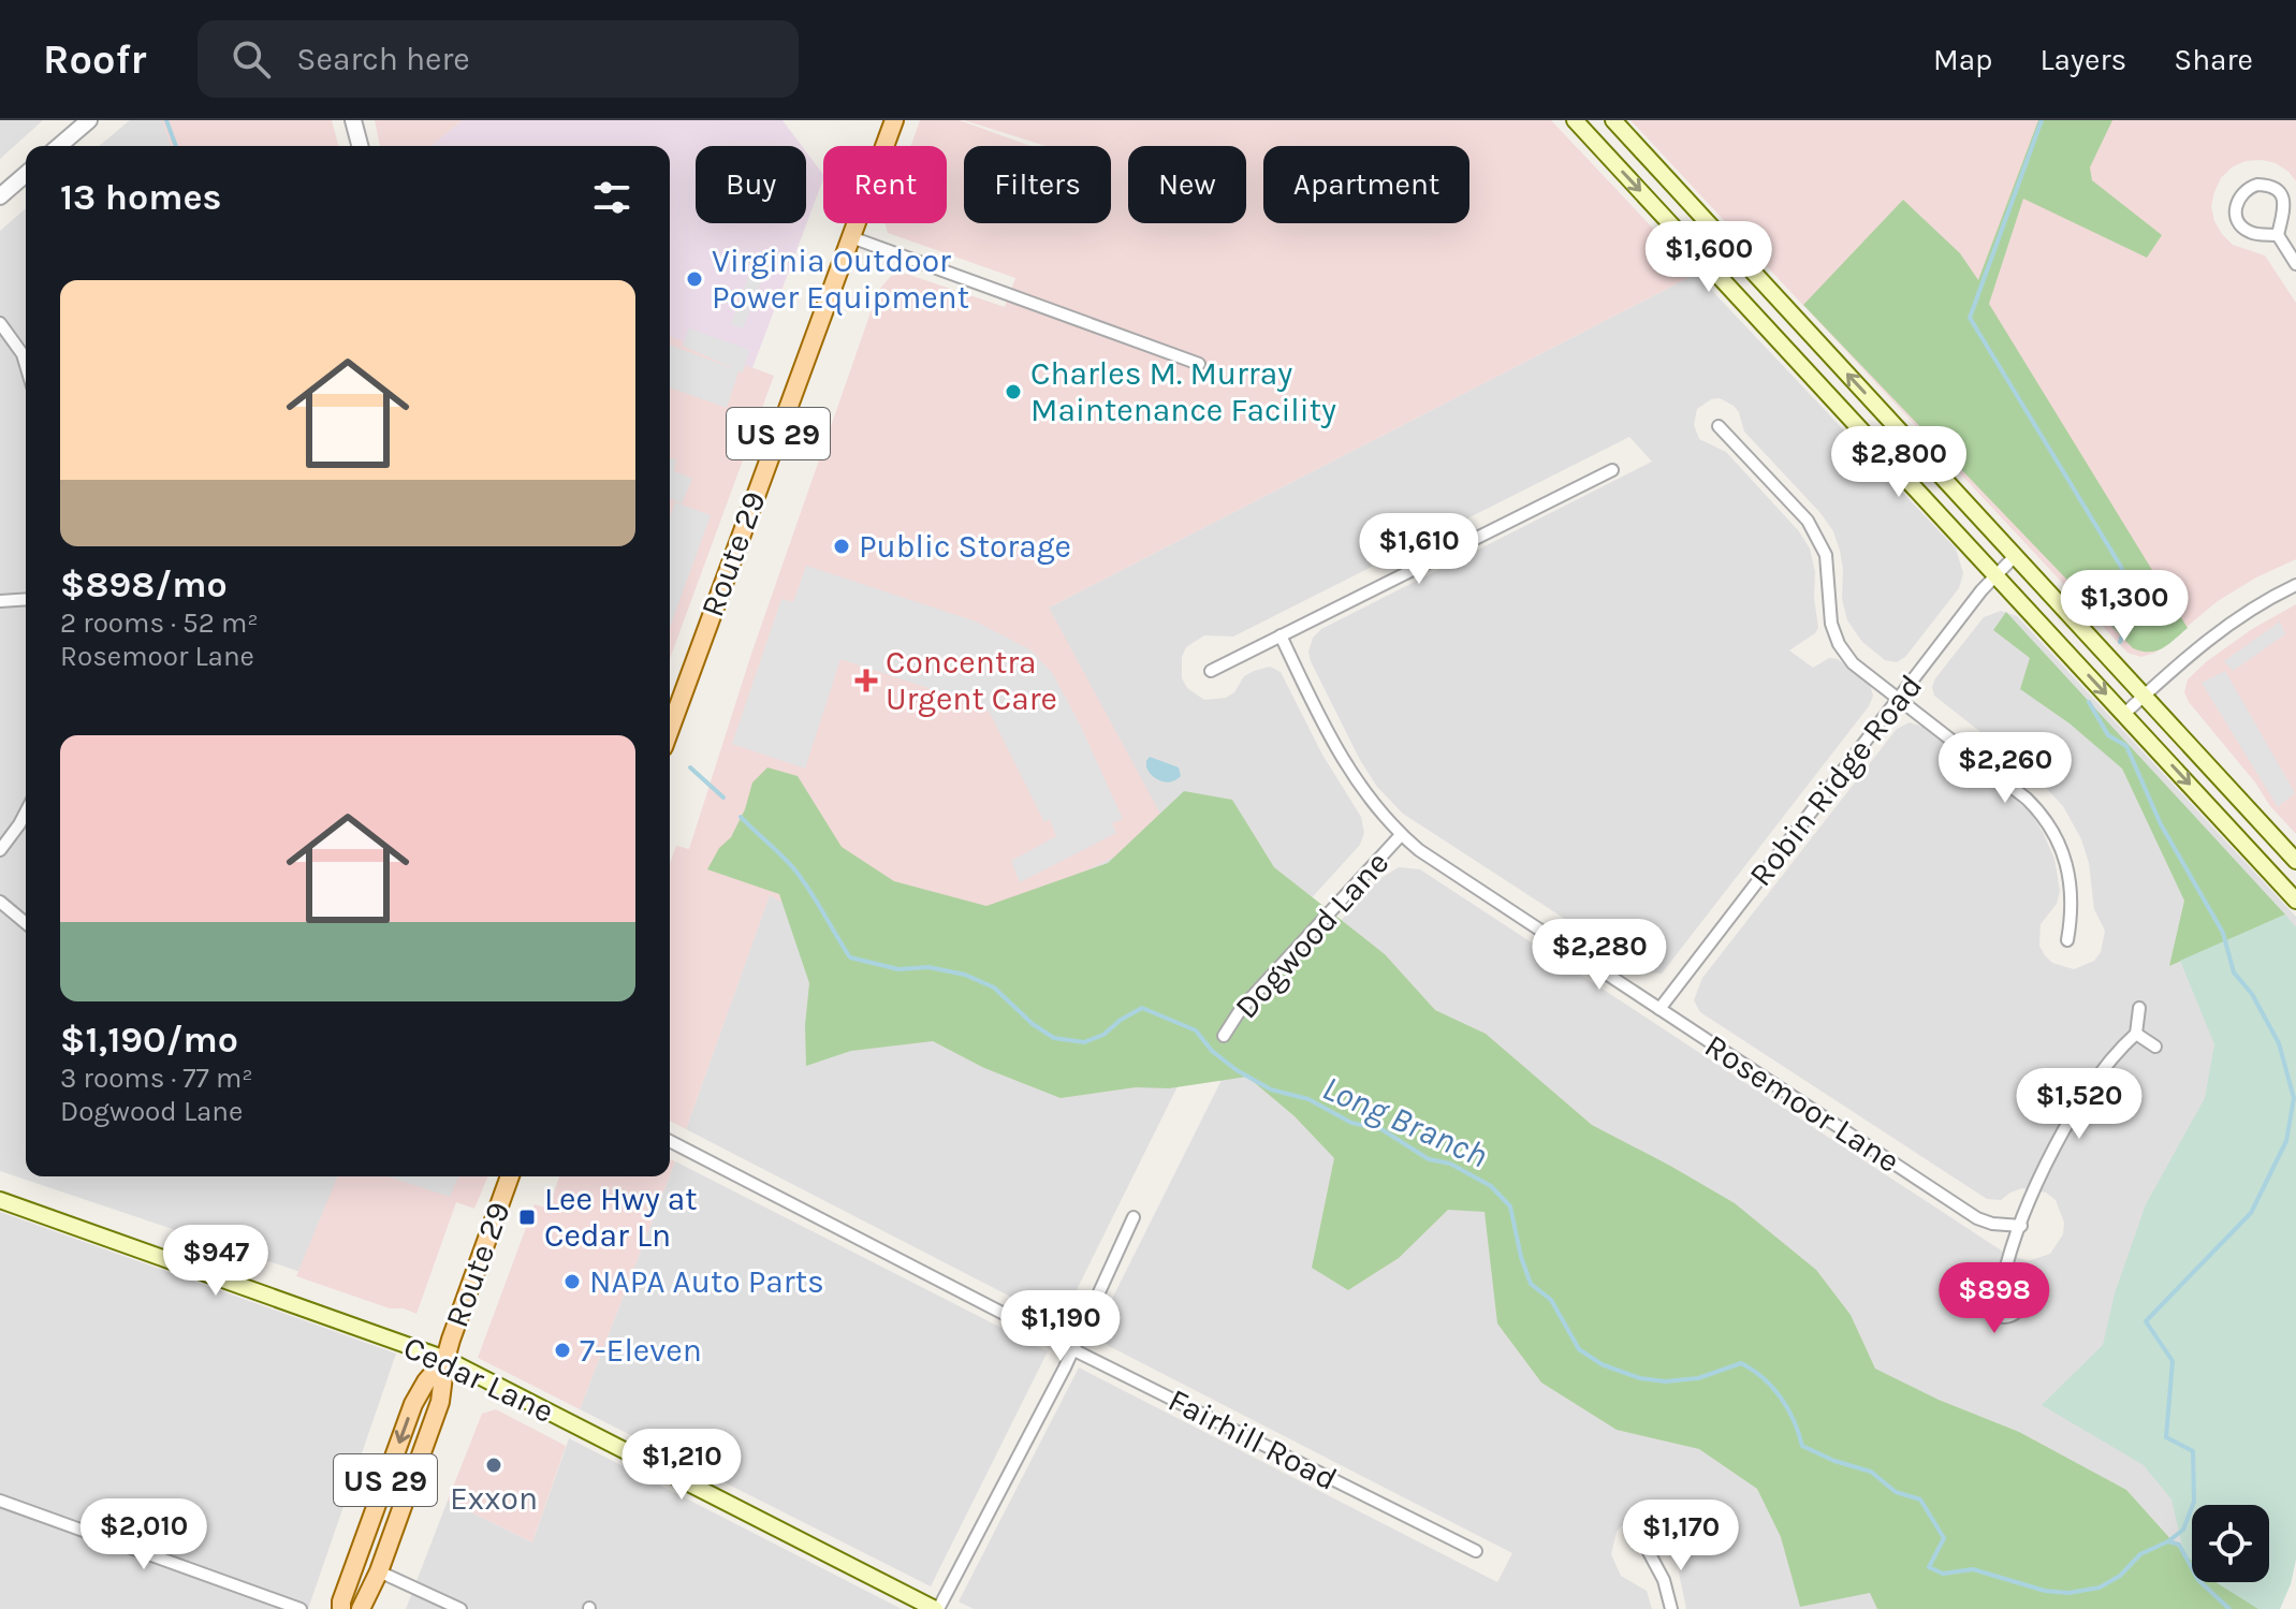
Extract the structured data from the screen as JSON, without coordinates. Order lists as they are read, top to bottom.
{
  "streets": {
    "main road": ["US 29", "Route 29", "Cedar Lane"],
    "street": [
      "Robin Ridge Road",
      "Dogwood Lane",
      "Rosemoor Lane",
      "Fairhill Road"
    ]
  },
  "crossings": [
    ["Route 29", "Cedar Lane"],
    ["Robin Ridge Road", "Rosemoor Lane"],
    ["Dogwood Lane", "Rosemoor Lane"]
  ],
  "water": ["Long Branch"],
  "places": {
    "other": [
      "Virginia Outdoor Power Equipment",
      "Charles M. Murray Maintenance Facility",
      "Public Storage",
      "NAPA Auto Parts",
      "7-Eleven",
      "Exxon"
    ],
    "health": ["Concentra Urgent Care"],
    "transit": ["Lee Hwy at Cedar Ln"]
  },
  "page": {
    "header": "Roofr",
    "search": "Search here",
    "nav": ["Map", "Layers", "Share"],
    "chip": [
      "Buy",
      "Rent",
      "Filters",
      "New",
      "Apartment"
    ],
    "heading": "13 homes",
    "price": [
      "$1,600",
      "$2,800",
      "$1,610",
      "$1,300",
      "$2,260",
      "$2,280",
      "$1,520",
      "$947",
      "$898",
      "$1,190",
      "$1,210",
      "$2,010",
      "$1,170"
    ],
    "list": [
      {
        "name": "$898/mo",
        "note": "2 rooms · 52 m² · Rosemoor Lane"
      },
      {
        "name": "$1,190/mo",
        "note": "3 rooms · 77 m² · Dogwood Lane"
      }
    ]
  }
}
